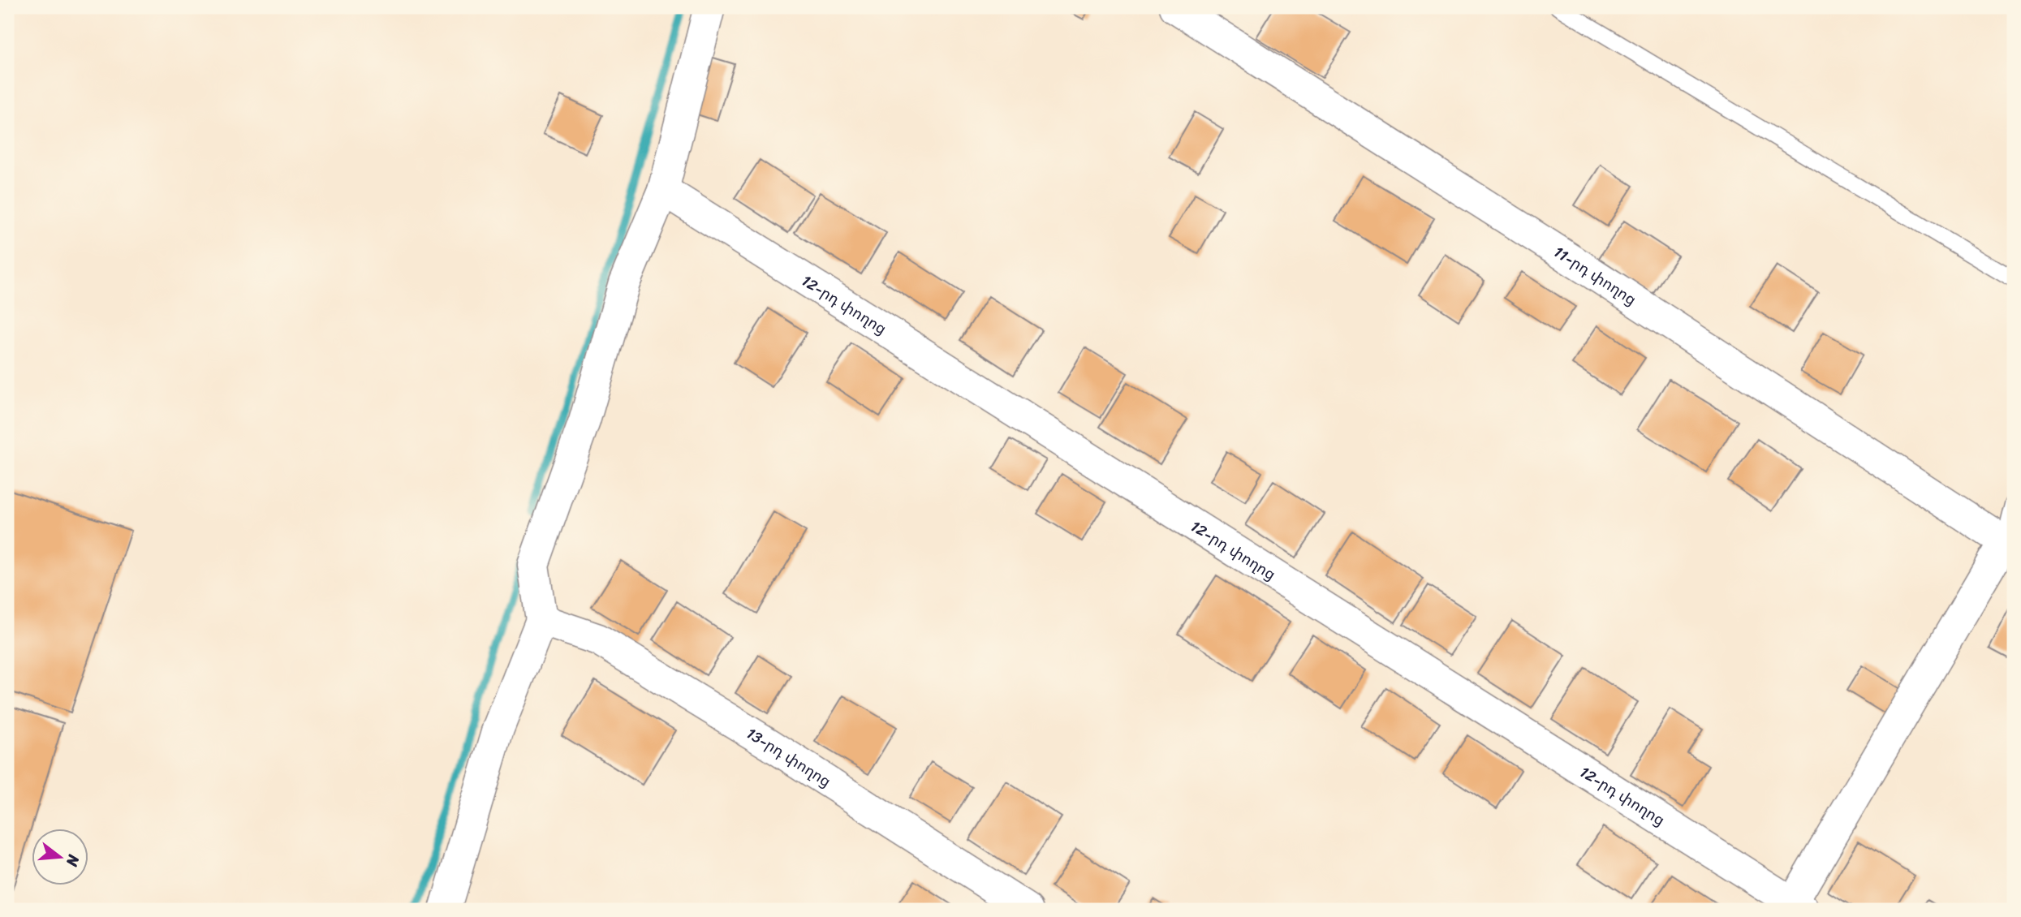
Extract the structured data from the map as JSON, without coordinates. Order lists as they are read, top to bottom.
{
  "streets": {
    "street": ["11-րդ փողոց", "12-րդ փողոց", "13-րդ փողոց"]
  },
  "north": "right"
}
